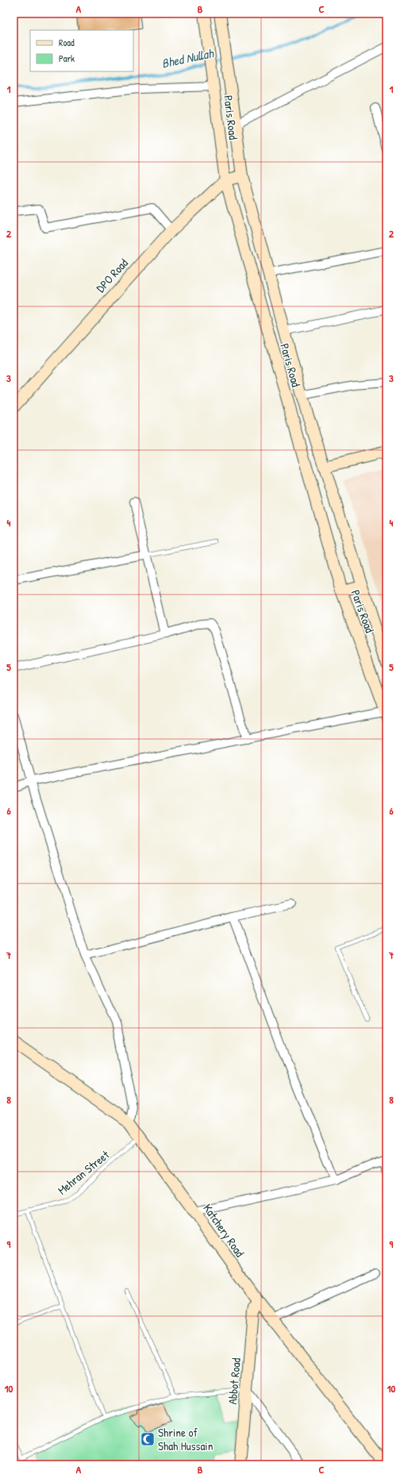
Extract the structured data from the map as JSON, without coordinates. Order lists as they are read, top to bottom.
{
  "streets": {
    "main road": [
      "Paris Road",
      "DPO Road",
      "Katchery Road",
      "Abbot Road"
    ],
    "lane": ["Mehran Street"]
  },
  "crossings": [
    ["Paris Road", "DPO Road"],
    ["Mehran Street", "Katchery Road"],
    ["Katchery Road", "Abbot Road"]
  ],
  "water": ["Bhed Nullah"],
  "places": {
    "mosque": ["Shrine of Shah Hussain"]
  },
  "legend": ["Road", "Park"],
  "grid": {
    "columns": ["A", "B", "C"],
    "rows": [
      "1",
      "2",
      "3",
      "4",
      "5",
      "6",
      "7",
      "8",
      "9",
      "10"
    ]
  }
}
